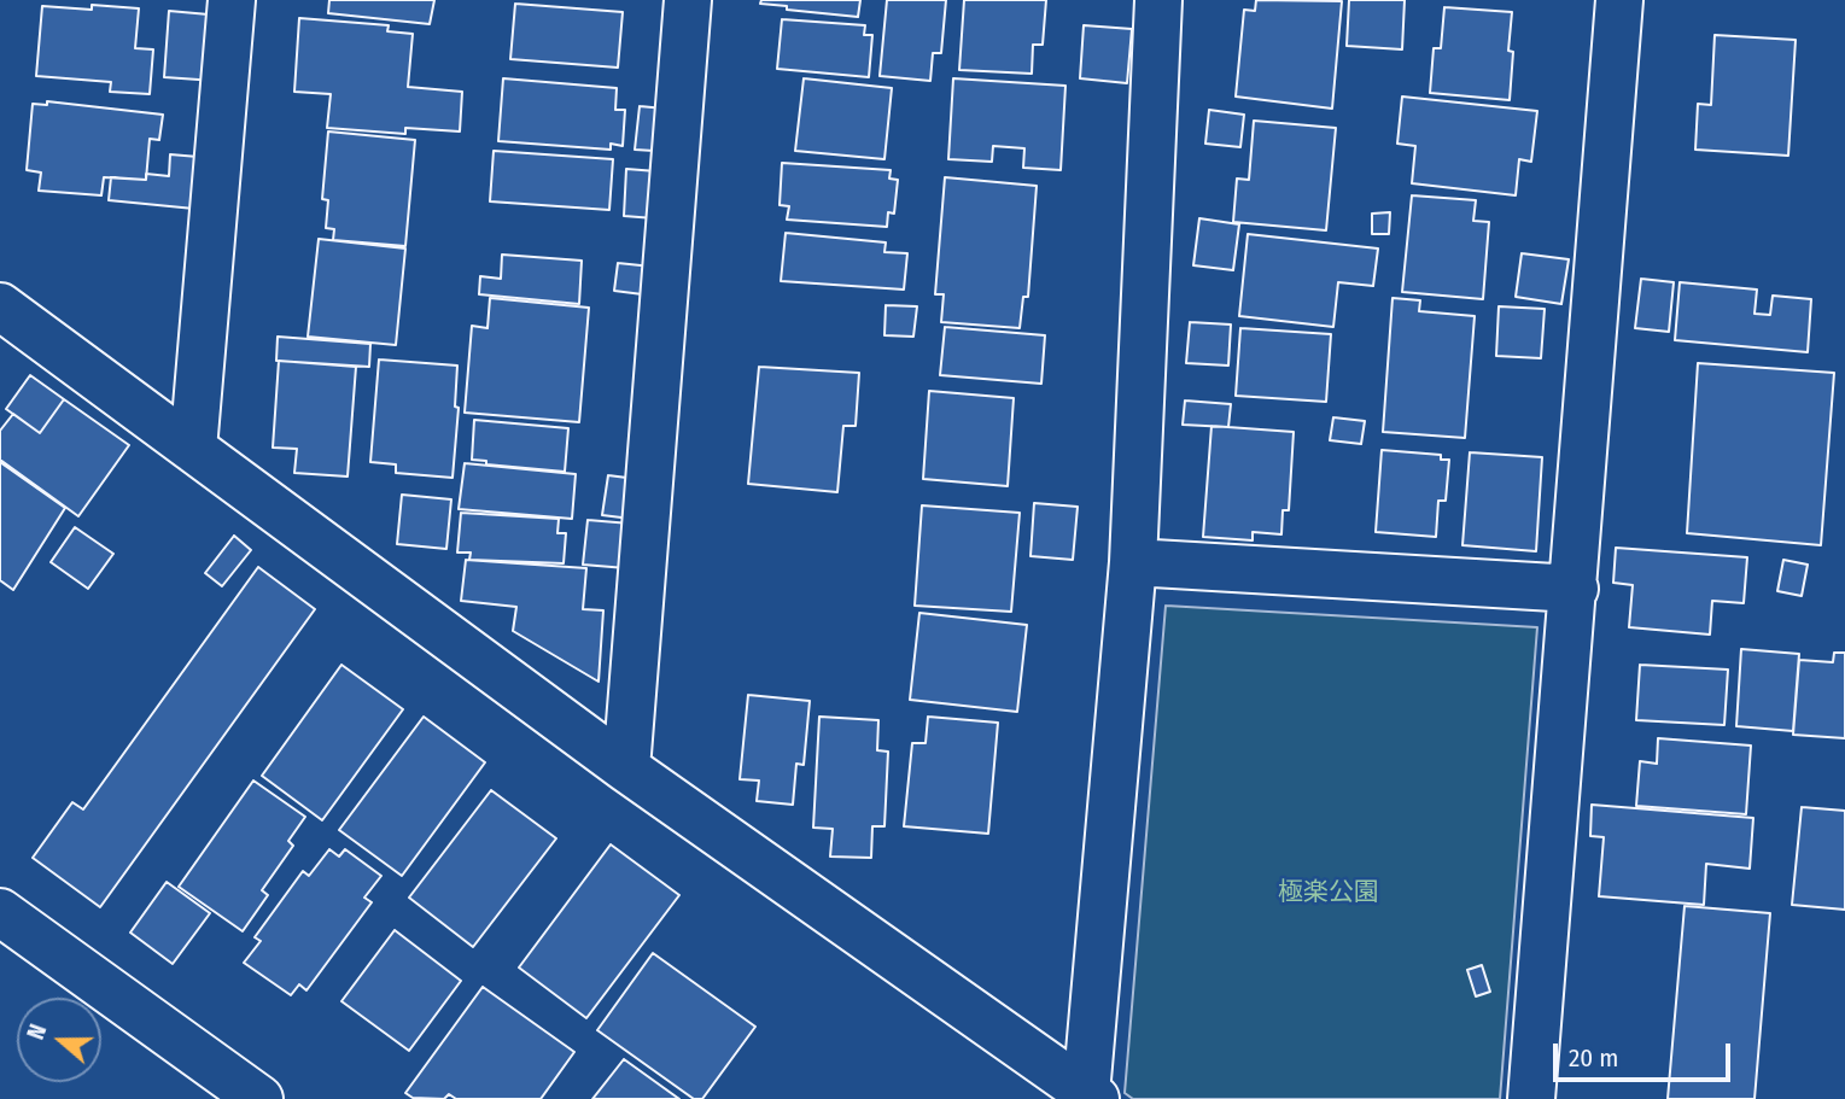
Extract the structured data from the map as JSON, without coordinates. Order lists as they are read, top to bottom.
{
  "parks": ["極楽公園"],
  "scale_bar": "20 m",
  "north": "left"
}
